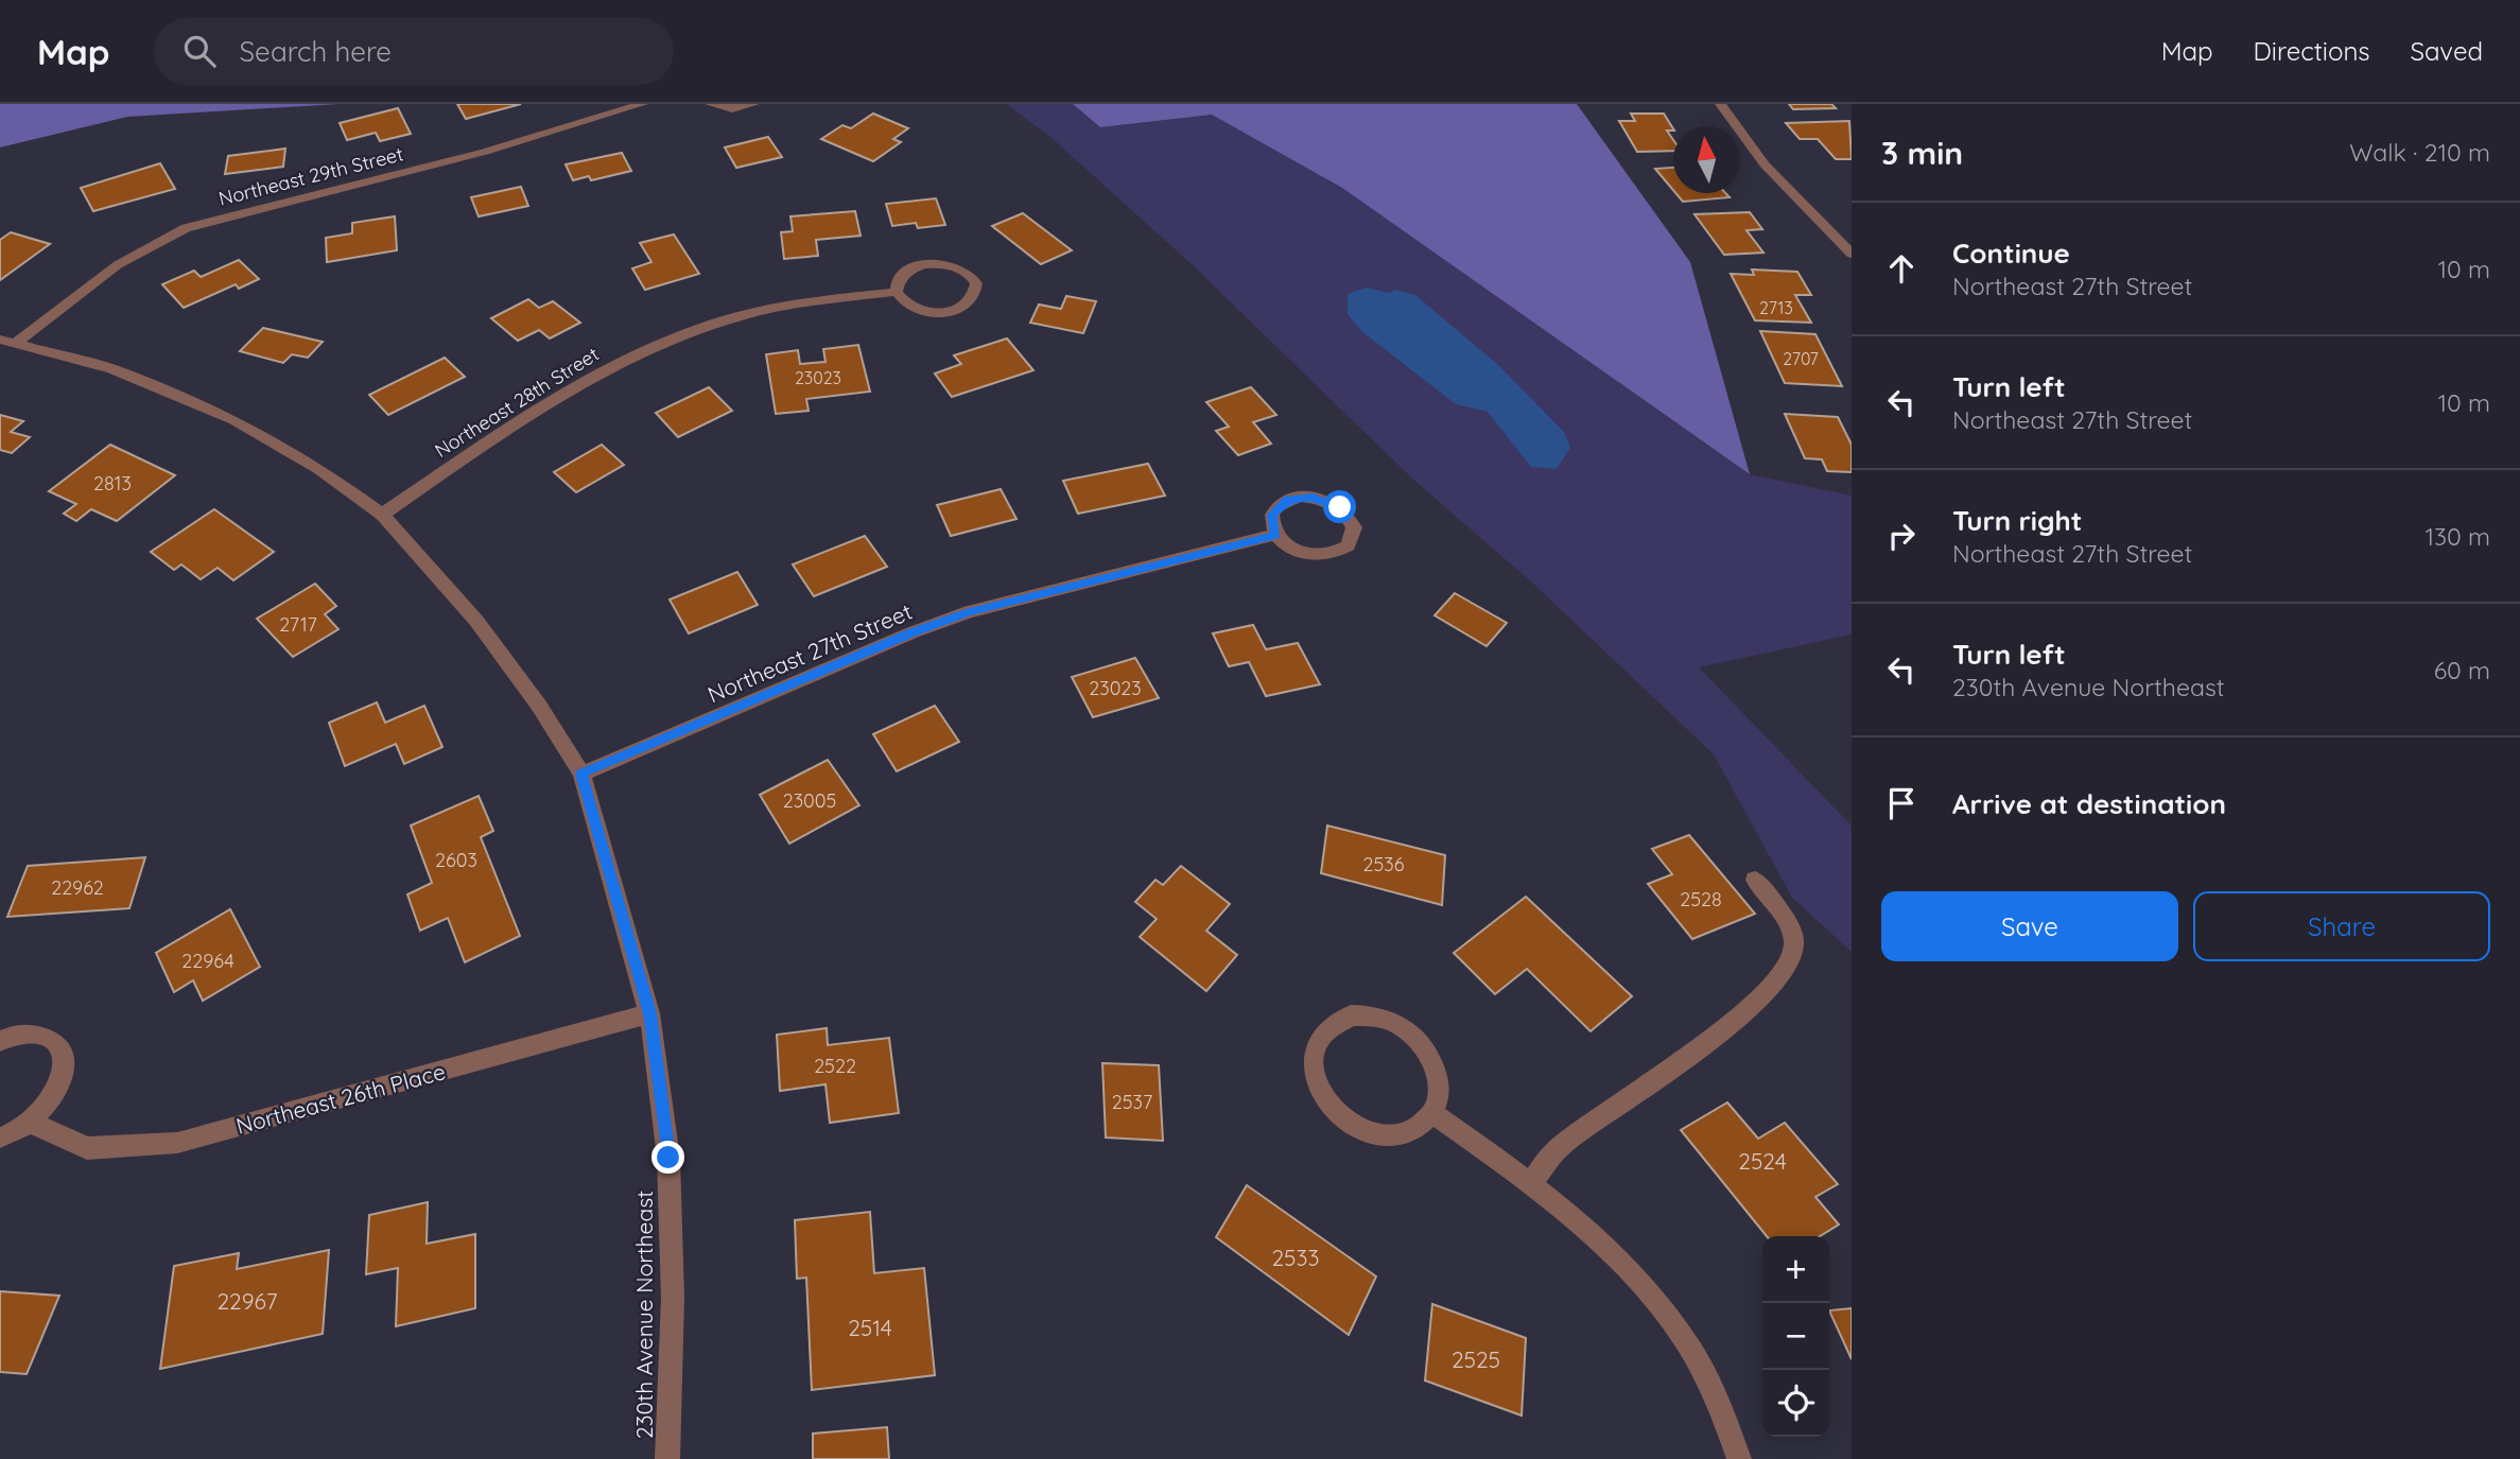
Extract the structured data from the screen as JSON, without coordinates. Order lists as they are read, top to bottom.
{
  "streets": {
    "street": [
      "Northeast 29th Street",
      "Northeast 28th Street",
      "Northeast 27th Street",
      "Northeast 26th Place",
      "230th Avenue Northeast"
    ]
  },
  "crossings": [
    ["Northeast 29th Street", "230th Avenue Northeast"],
    ["Northeast 28th Street", "230th Avenue Northeast"],
    ["Northeast 27th Street", "230th Avenue Northeast"],
    ["Northeast 26th Place", "230th Avenue Northeast"]
  ],
  "house_numbers": [
    "2713",
    "2707",
    "23023",
    "2813",
    "2717",
    "23023",
    "23005",
    "2603",
    "2536",
    "22962",
    "2528",
    "22964",
    "2522",
    "2537",
    "2524",
    "2533",
    "22967",
    "2514",
    "2525"
  ],
  "north": "top",
  "page": {
    "header": "Map",
    "search": "Search here",
    "nav": ["Map", "Directions", "Saved"],
    "heading": ["3 min", "Walk · 210 m"],
    "list": [
      ["Continue", "Northeast 27th Street", "10 m"],
      ["Turn left", "Northeast 27th Street", "10 m"],
      ["Turn right", "Northeast 27th Street", "130 m"],
      ["Turn left", "230th Avenue Northeast", "60 m"],
      "Arrive at destination"
    ],
    "buttons": ["Save", "Share"],
    "map_buttons": ["+", "−"]
  }
}
